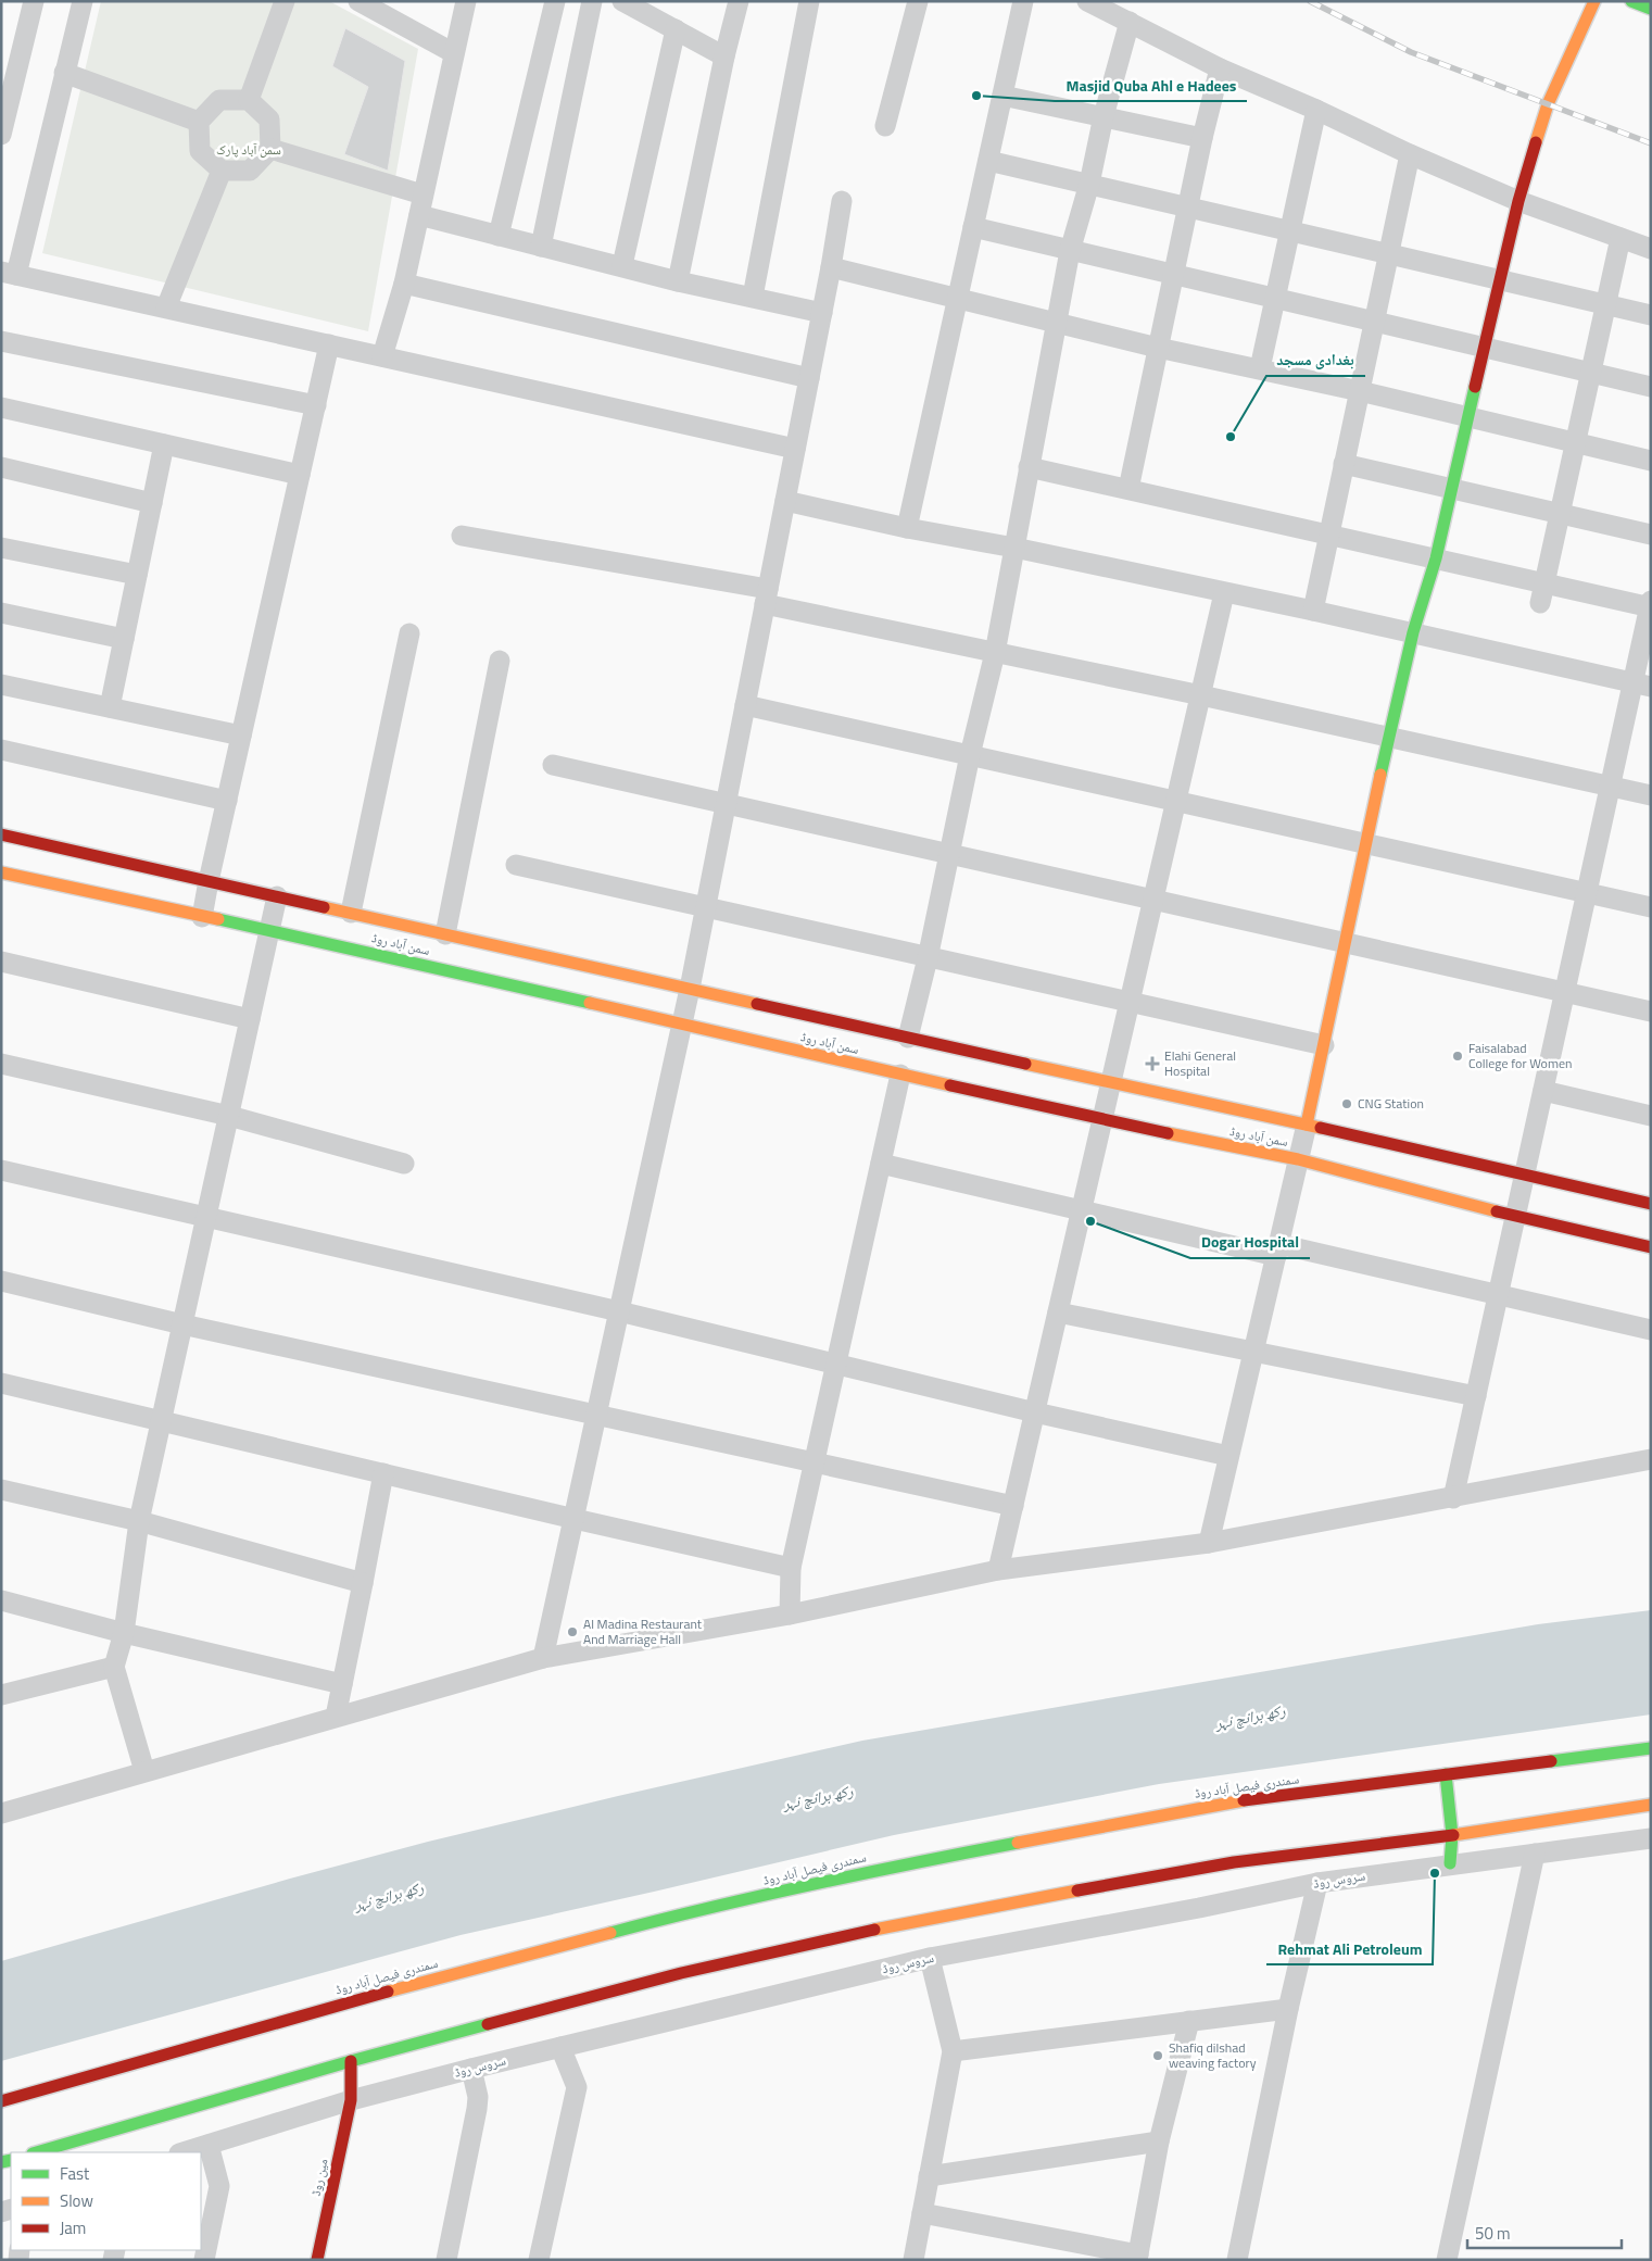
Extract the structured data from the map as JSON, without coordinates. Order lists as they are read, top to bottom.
{
  "streets": {
    "street": [
      "سمن آباد روڈ",
      "سمندری فیصل آباد روڈ",
      "سروس روڈ",
      "مین روڈ"
    ]
  },
  "crossings": [
    ["سروس روڈ", "مین روڈ"]
  ],
  "water": ["رکھ برانچ نہر"],
  "parks": ["سمن آباد پارک"],
  "places": {
    "other": [
      "Masjid Quba Ahl e Hadees",
      "بغدادی مسجد",
      "Faisalabad College for Women",
      "CNG Station",
      "Dogar Hospital",
      "Al Madina Restaurant And Marriage Hall",
      "Rehmat Ali Petroleum",
      "Shafiq dilshad weaving factory"
    ],
    "health": ["Elahi General Hospital"]
  },
  "legend": ["Fast", "Slow", "Jam"],
  "scale_bar": "50 m"
}
